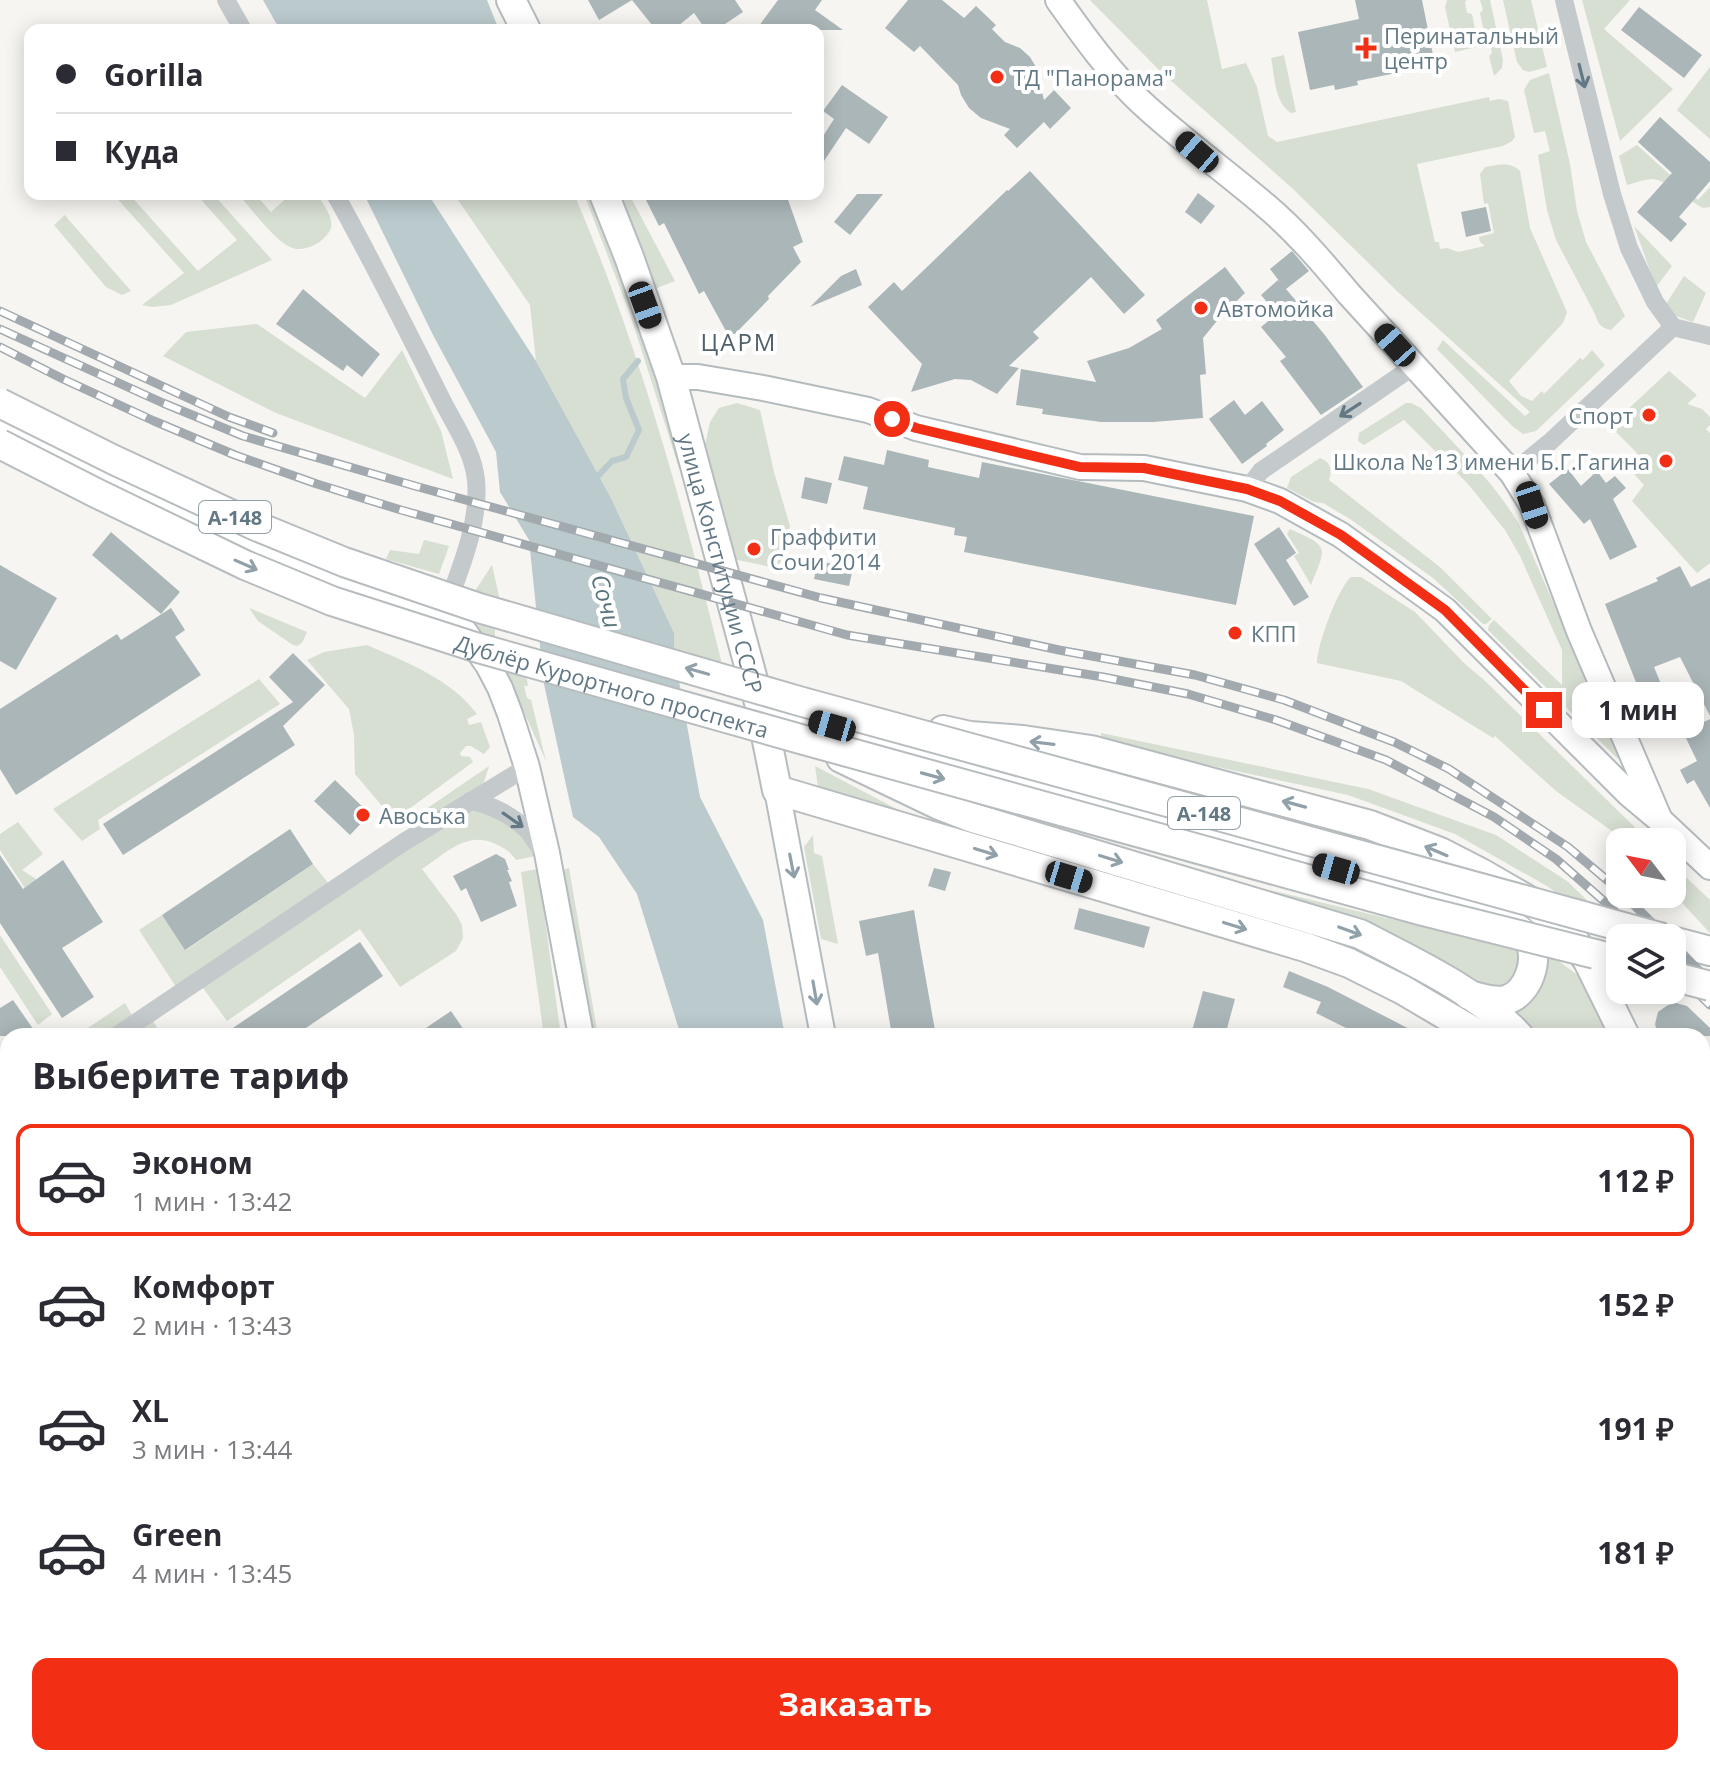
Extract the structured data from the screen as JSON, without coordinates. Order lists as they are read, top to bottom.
{
  "streets": {
    "main road": ["А-148", "улица Конституции СССР", "Дублёр Курортного проспекта"]
  },
  "crossings": [
    ["А-148", "улица Конституции СССР"],
    ["А-148", "Дублёр Курортного проспекта"]
  ],
  "districts": ["ЦАРМ"],
  "water": ["Сочи"],
  "places": {
    "health": ["Перинатальный центр"],
    "other": [
      "ТД \"Панорама\"",
      "Автомойка",
      "Спорт",
      "Школа №13 имени Б.Г.Гагина",
      "Граффити Сочи 2014",
      "КПП",
      "Авоська"
    ]
  },
  "north": "top left",
  "page": {
    "banner": ["Gorilla", "Куда"],
    "bubble": "1 мин",
    "heading": "Выберите тариф",
    "list": [
      {
        "name": "Эконом",
        "note": "1 мин · 13:42",
        "value": "112 ₽"
      },
      {
        "name": "Комфорт",
        "note": "2 мин · 13:43",
        "value": "152 ₽"
      },
      {
        "name": "XL",
        "note": "3 мин · 13:44",
        "value": "191 ₽"
      },
      {
        "name": "Green",
        "note": "4 мин · 13:45",
        "value": "181 ₽"
      }
    ],
    "buttons": "Заказать"
  }
}
